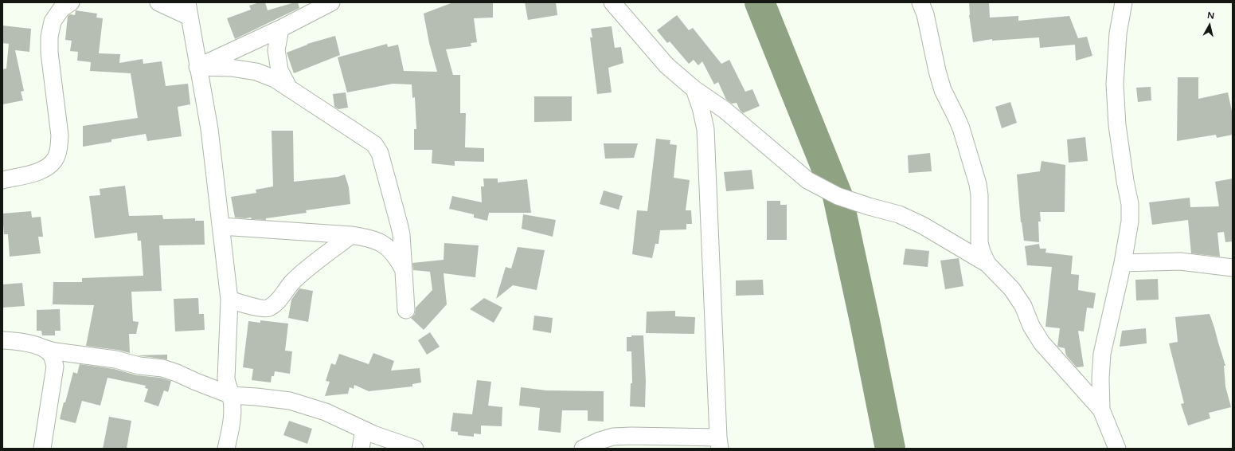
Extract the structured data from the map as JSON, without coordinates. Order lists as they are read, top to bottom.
{
  "north": "top"
}
